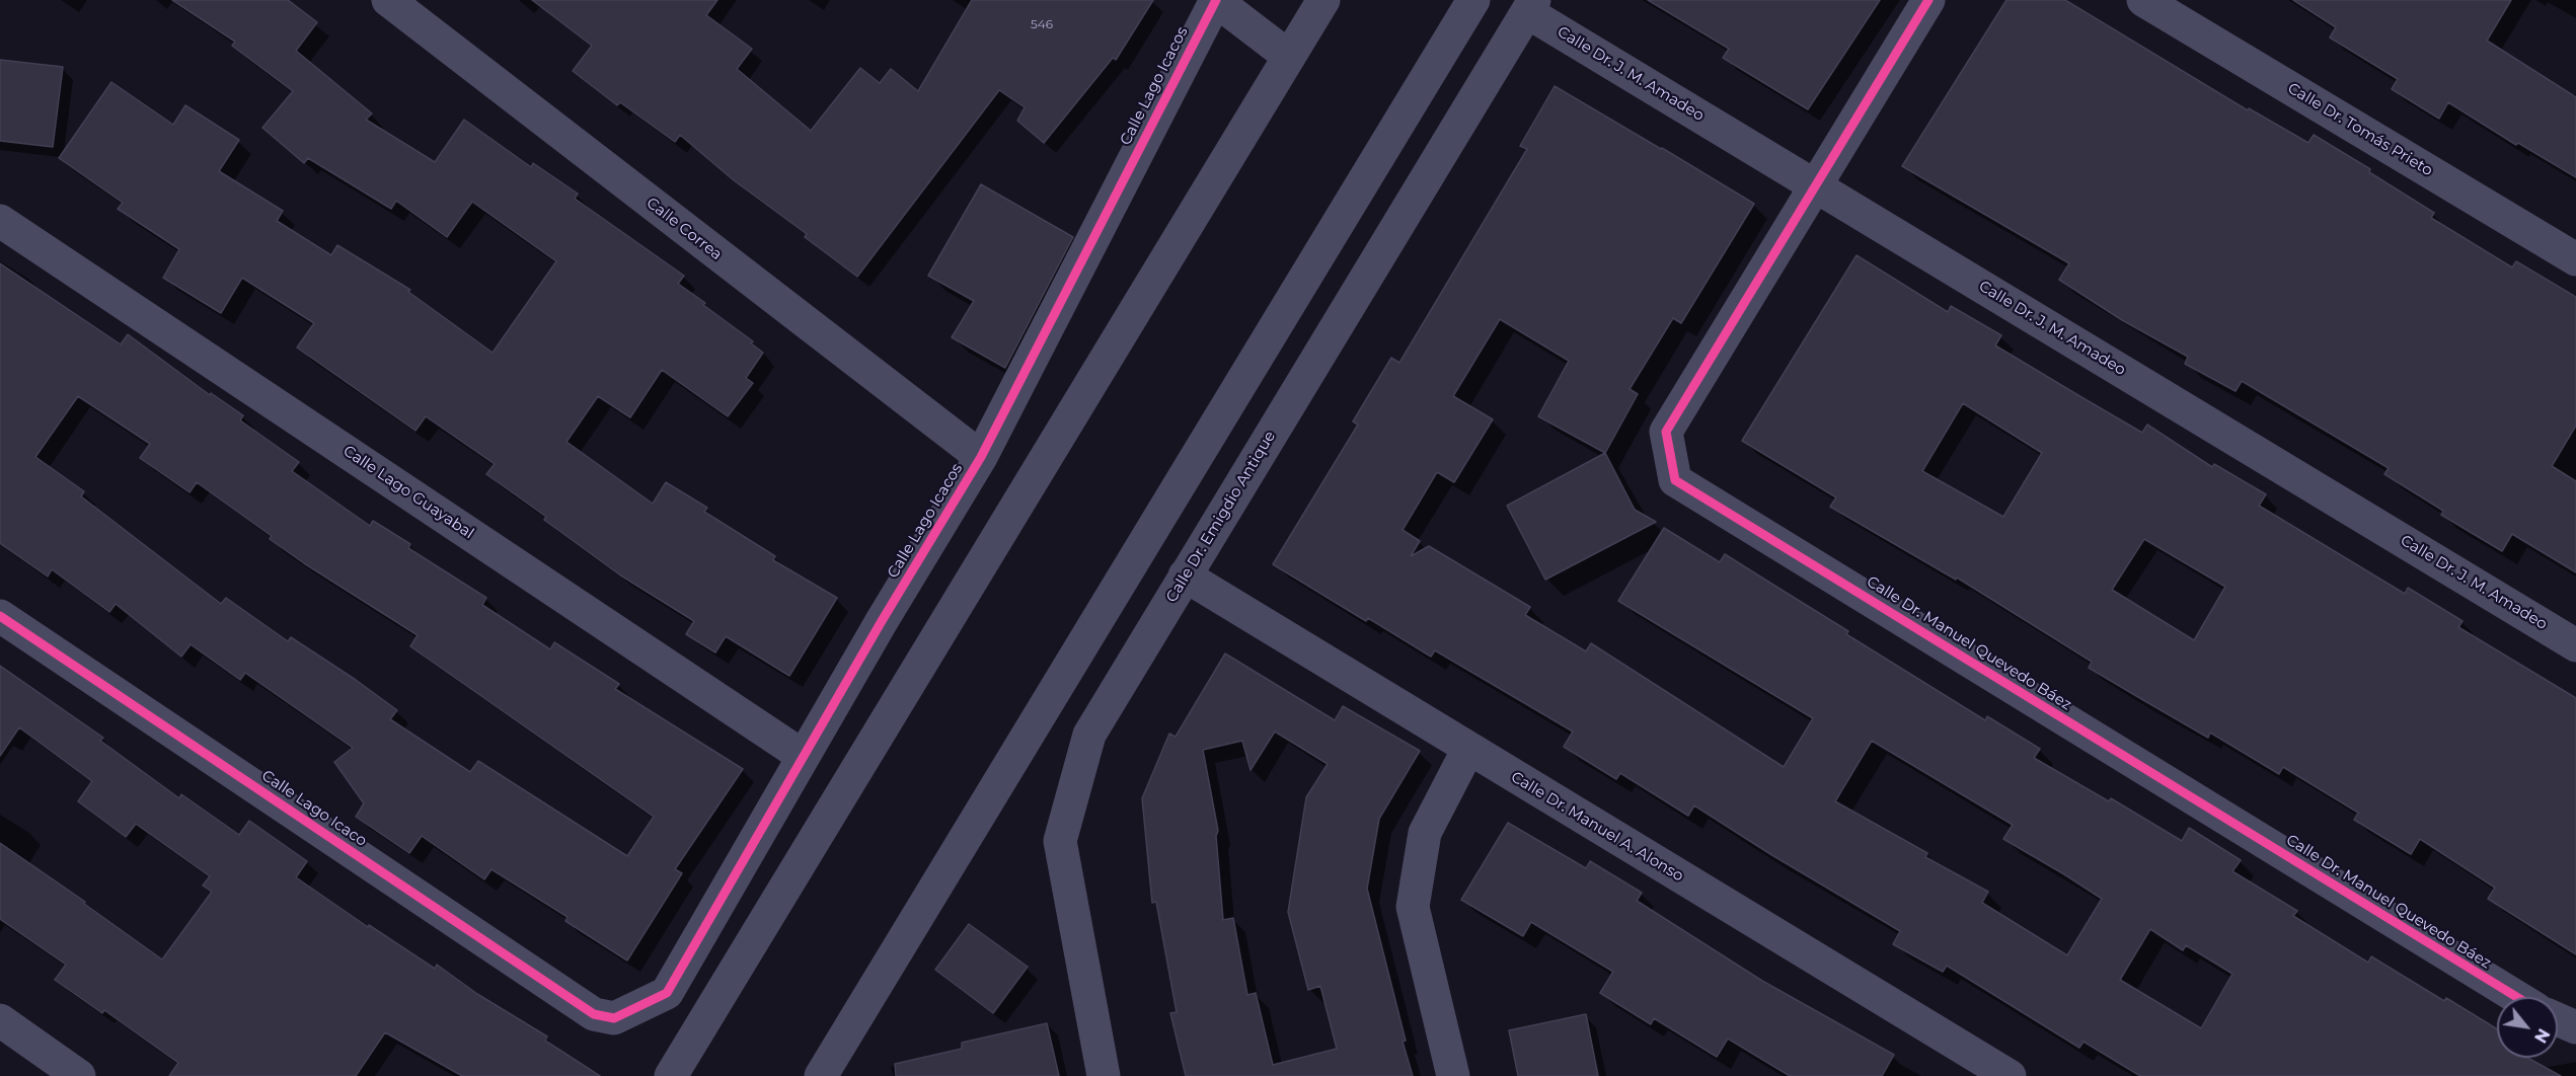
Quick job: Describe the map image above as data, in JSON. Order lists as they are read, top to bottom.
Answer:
{
  "streets": {
    "street": [
      "Calle Dr. J. M. Amadeo",
      "Calle Lago Icacos",
      "Calle Dr. Tomás Prieto",
      "Calle Correa",
      "Calle Lago Guayabal",
      "Calle Dr. Emigdio Antique",
      "Calle Dr. Manuel Quevedo Báez",
      "Calle Lago Icaco",
      "Calle Dr. Manuel A. Alonso"
    ]
  },
  "crossings": [
    ["Calle Dr. J. M. Amadeo", "Calle Dr. Emigdio Antique"],
    ["Calle Dr. J. M. Amadeo", "Calle Dr. Manuel Quevedo Báez"],
    ["Calle Lago Icacos", "Calle Correa"],
    ["Calle Lago Icacos", "Calle Lago Guayabal"],
    ["Calle Lago Icacos", "Calle Lago Icaco"],
    ["Calle Dr. Emigdio Antique", "Calle Dr. Manuel A. Alonso"]
  ],
  "house_numbers": ["546"],
  "north": "bottom right"
}
